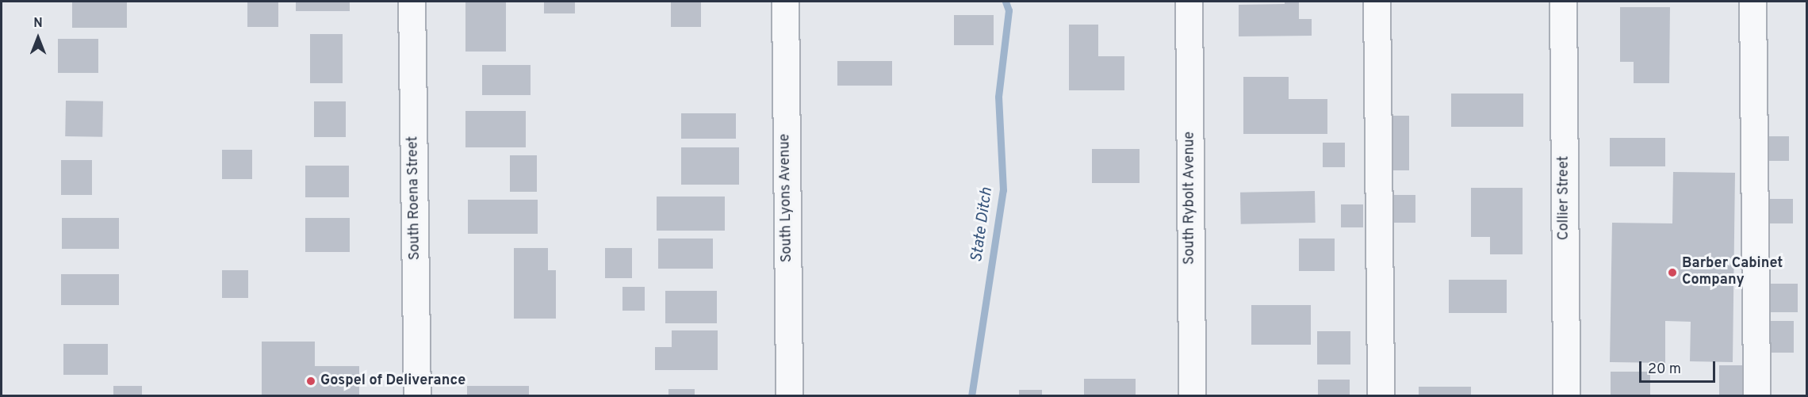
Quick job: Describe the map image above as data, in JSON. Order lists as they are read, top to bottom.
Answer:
{
  "streets": {
    "street": [
      "South Roena Street",
      "South Lyons Avenue",
      "South Rybolt Avenue",
      "Collier Street"
    ]
  },
  "water": ["State Ditch"],
  "places": ["Barber Cabinet Company", "Gospel of Deliverance"],
  "scale_bar": "20 m",
  "north": "top"
}
